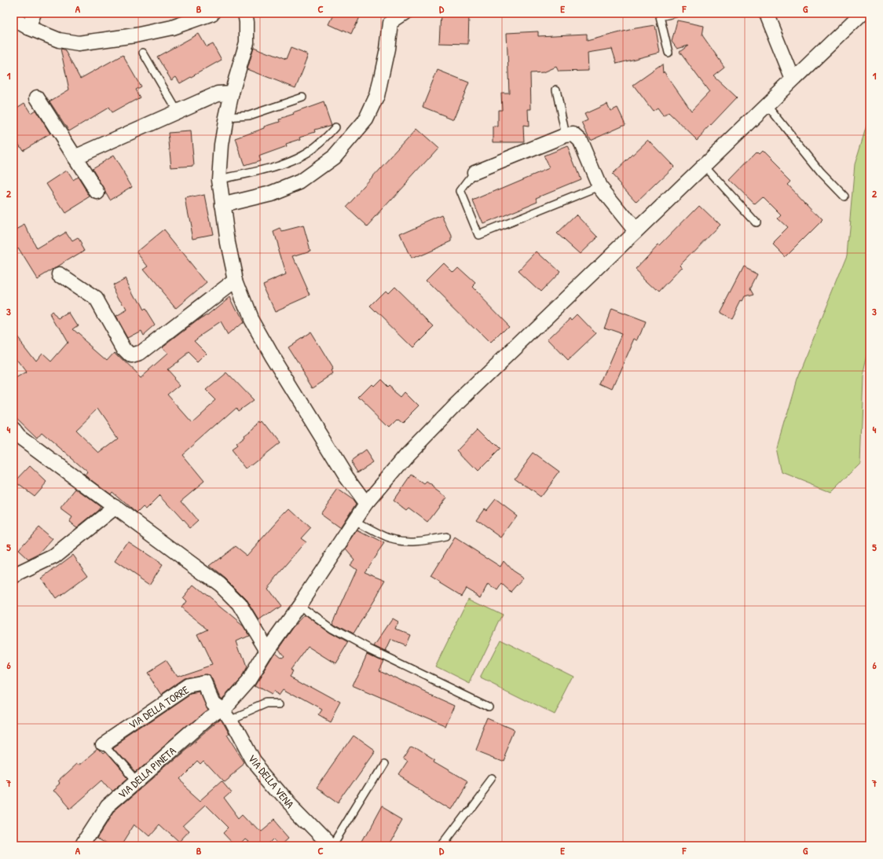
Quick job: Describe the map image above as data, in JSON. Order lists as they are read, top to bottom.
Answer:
{
  "streets": {
    "street": ["VIA DELLA TORRE", "VIA DELLA PINETA", "VIA DELLA VENA"]
  },
  "crossings": [
    ["VIA DELLA TORRE", "VIA DELLA PINETA"],
    ["VIA DELLA TORRE", "VIA DELLA VENA"],
    ["VIA DELLA PINETA", "VIA DELLA VENA"]
  ],
  "grid": {
    "columns": [
      "A",
      "B",
      "C",
      "D",
      "E",
      "F",
      "G"
    ],
    "rows": [
      "1",
      "2",
      "3",
      "4",
      "5",
      "6",
      "7"
    ]
  }
}
